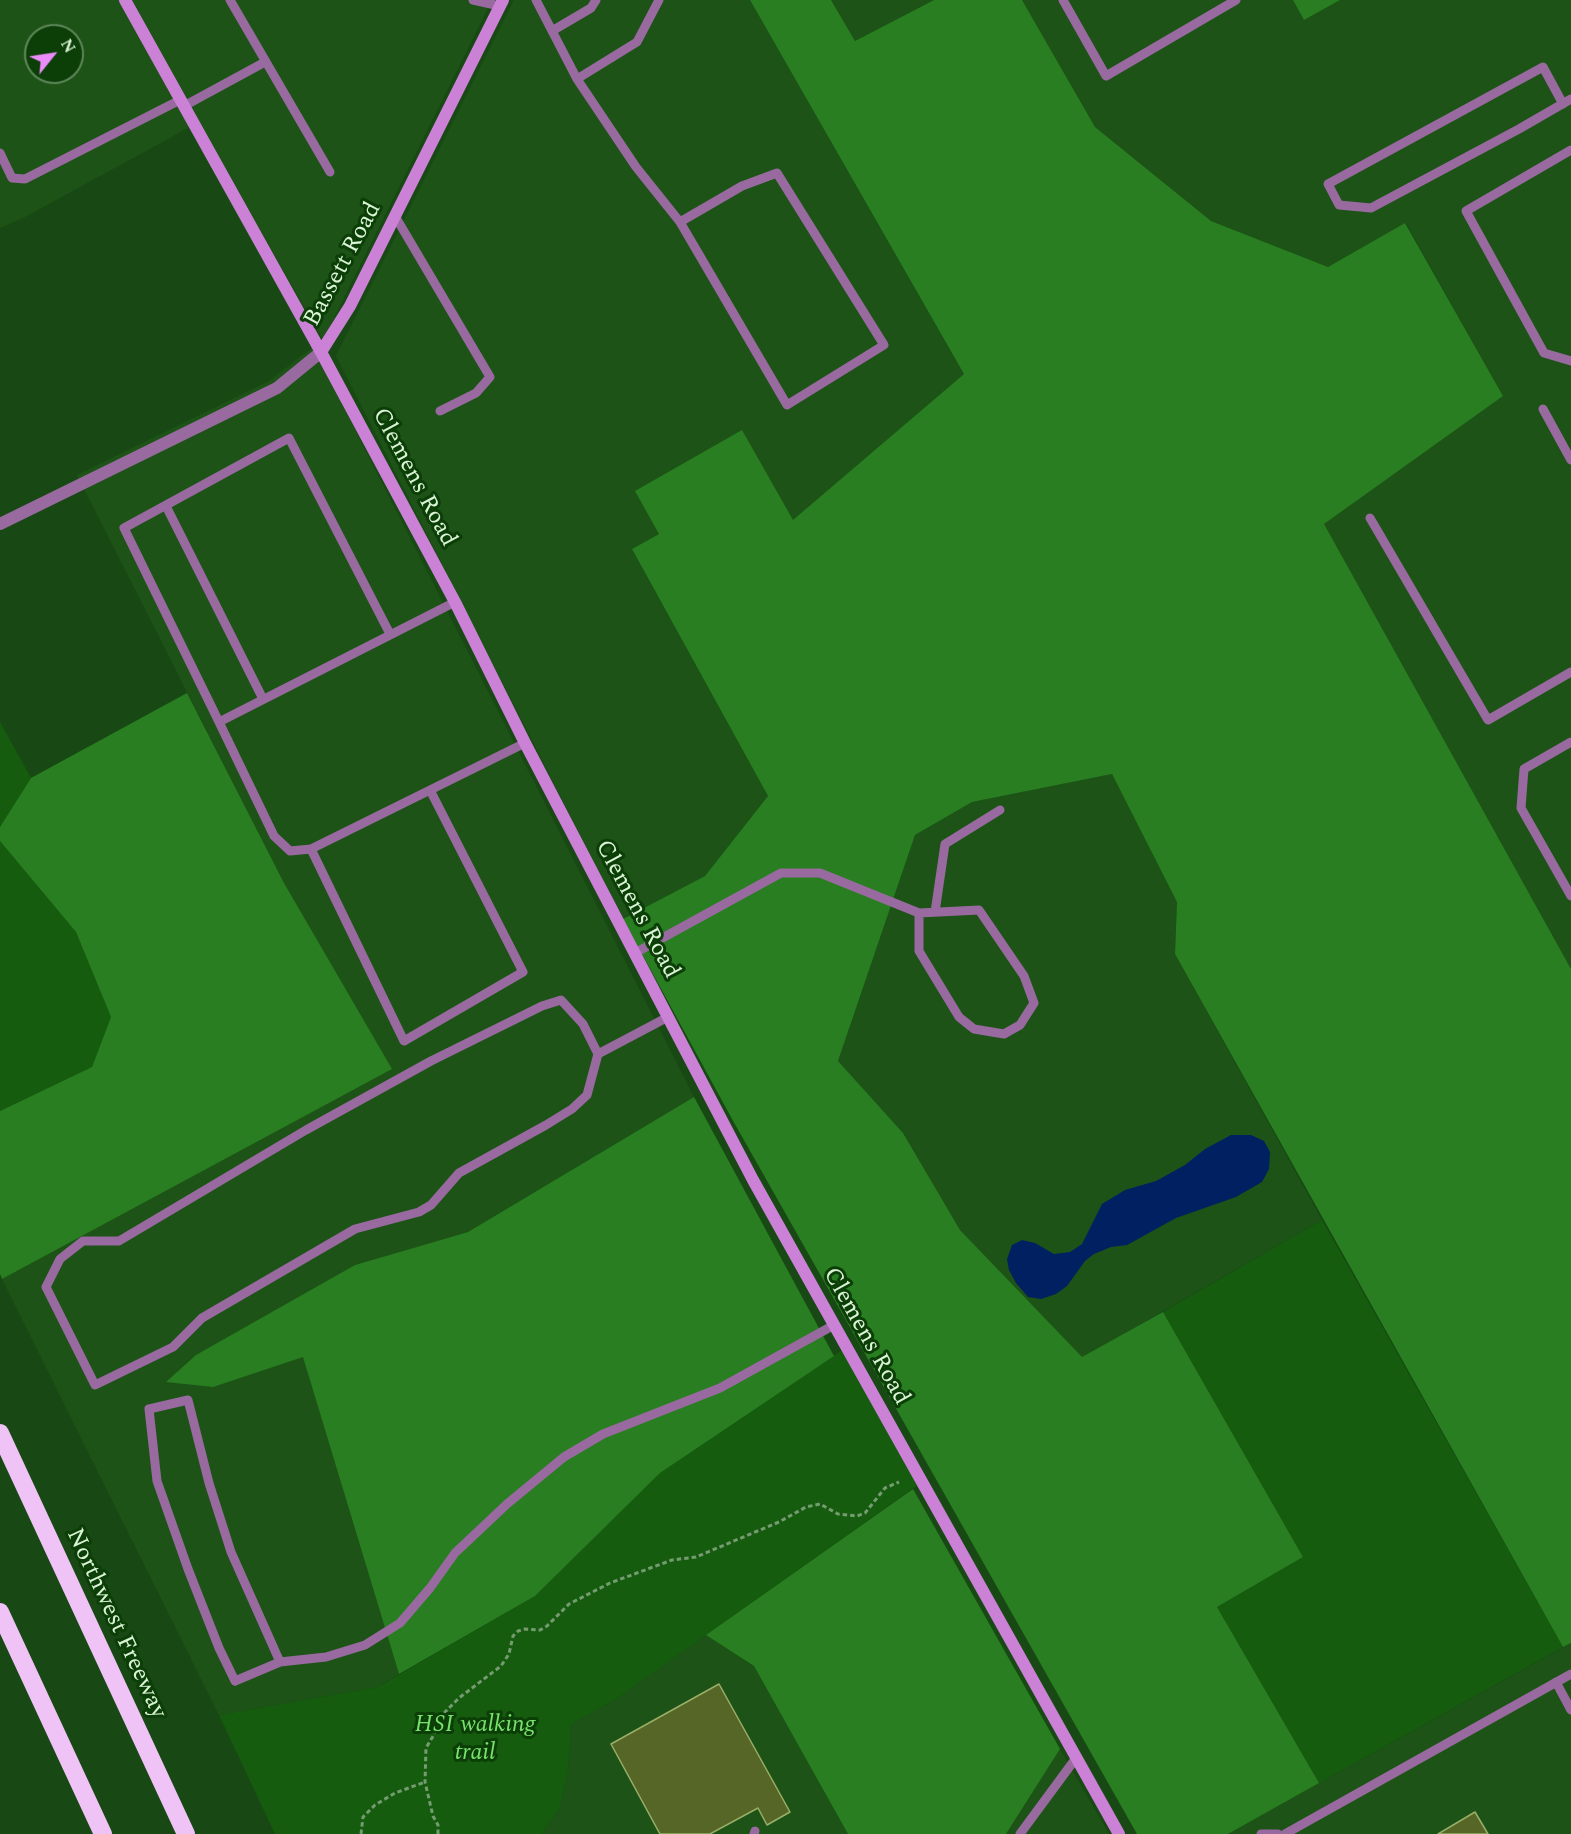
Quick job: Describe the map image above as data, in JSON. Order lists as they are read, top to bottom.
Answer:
{
  "streets": {
    "highway": ["Northwest Freeway"],
    "street": ["Bassett Road", "Clemens Road"]
  },
  "crossings": [
    ["Bassett Road", "Clemens Road"]
  ],
  "parks": ["HSI walking trail"],
  "north": "top right"
}
